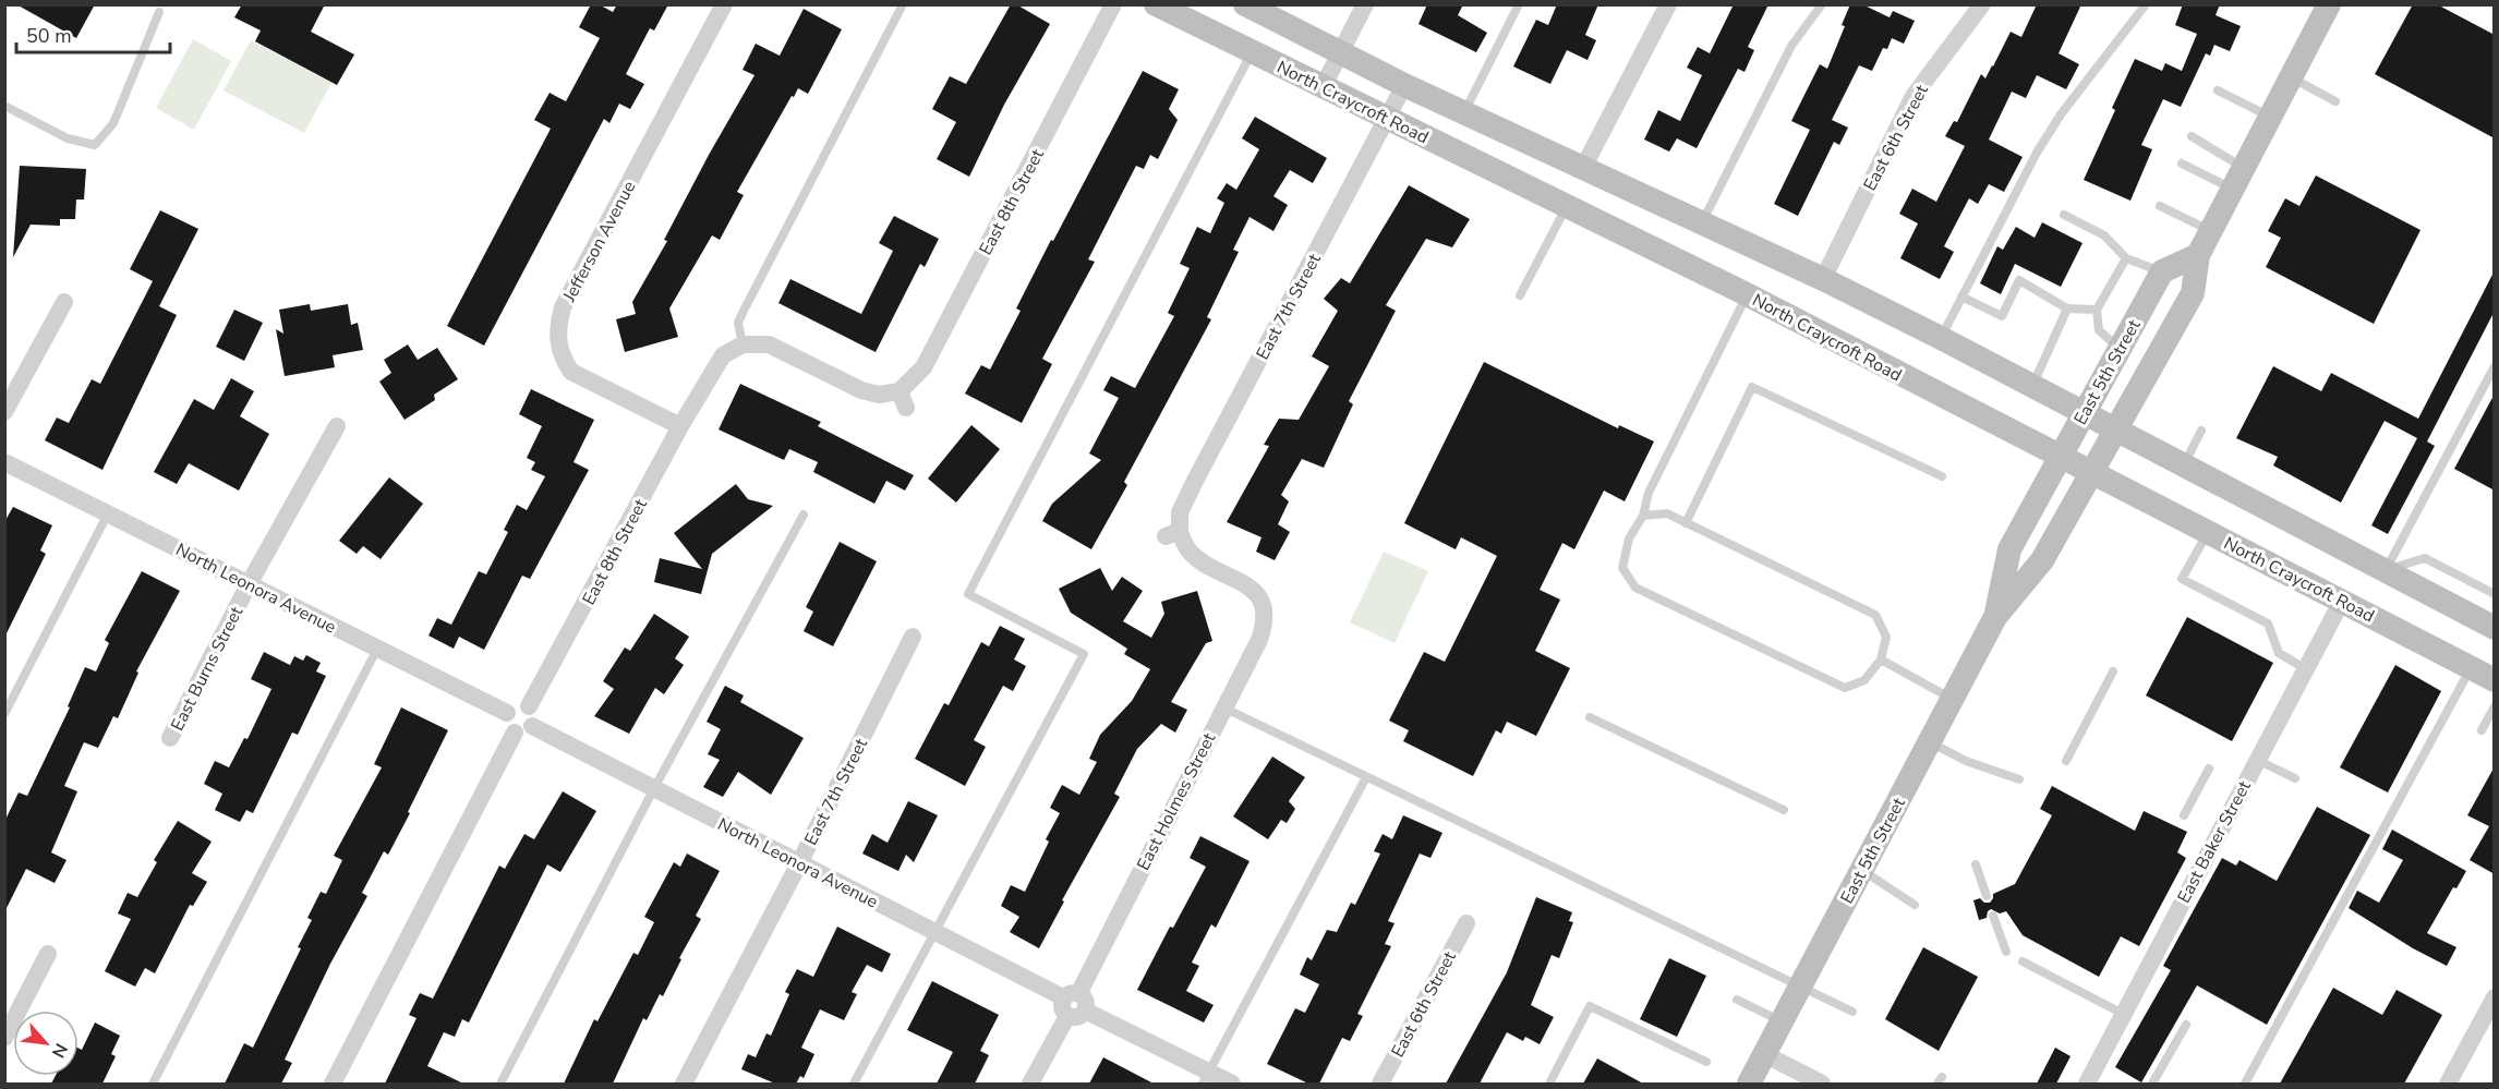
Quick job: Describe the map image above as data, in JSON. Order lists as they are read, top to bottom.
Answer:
{
  "streets": {
    "main road": ["North Craycroft Road", "East 5th Street"],
    "street": [
      "East 6th Street",
      "East 8th Street",
      "Jefferson Avenue",
      "East 7th Street",
      "North Leonora Avenue",
      "East Burns Street",
      "East Holmes Street",
      "East Baker Street"
    ]
  },
  "crossings": [
    ["North Craycroft Road", "East 7th Street"],
    ["North Craycroft Road", "East 5th Street"],
    ["North Craycroft Road", "East Baker Street"],
    ["East 8th Street", "Jefferson Avenue"],
    ["East 8th Street", "North Leonora Avenue"],
    ["East 7th Street", "North Leonora Avenue"],
    ["East 7th Street", "East Holmes Street"],
    ["North Leonora Avenue", "East Burns Street"],
    ["North Leonora Avenue", "East Holmes Street"]
  ],
  "scale_bar": "50 m",
  "north": "bottom right"
}
